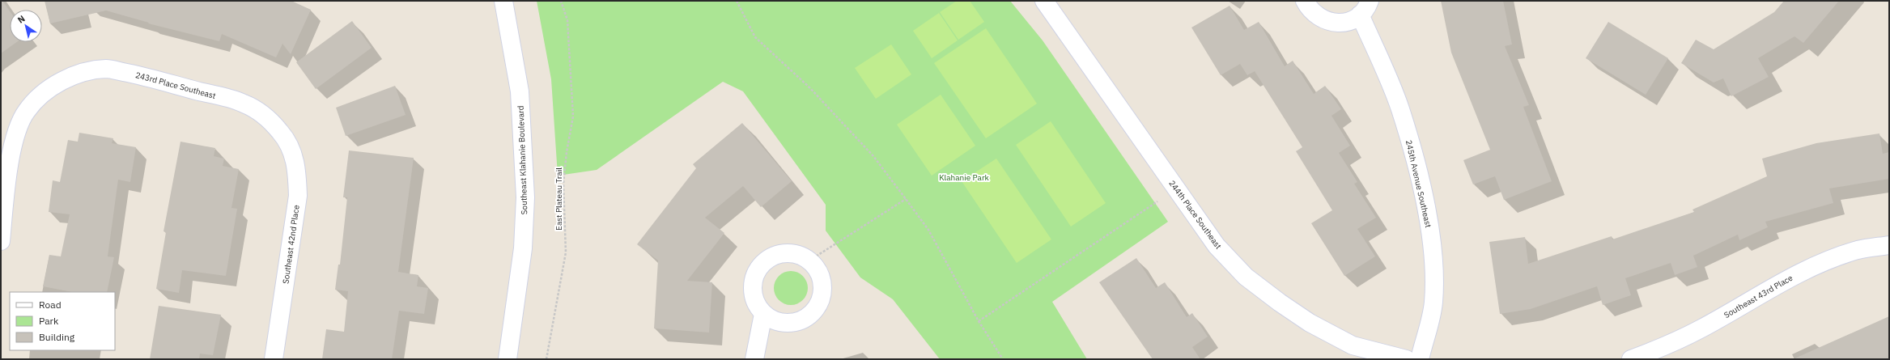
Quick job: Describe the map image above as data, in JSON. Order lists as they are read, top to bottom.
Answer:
{
  "streets": {
    "street": [
      "243rd Place Southeast",
      "Southeast Klahanie Boulevard",
      "245th Avenue Southeast",
      "244th Place Southeast",
      "Southeast 42nd Place",
      "Southeast 43rd Place"
    ],
    "path": ["East Plateau Trail"]
  },
  "crossings": [
    ["243rd Place Southeast", "Southeast 42nd Place"]
  ],
  "parks": ["Klahanie Park"],
  "legend": ["Road", "Park", "Building"],
  "north": "top left"
}
